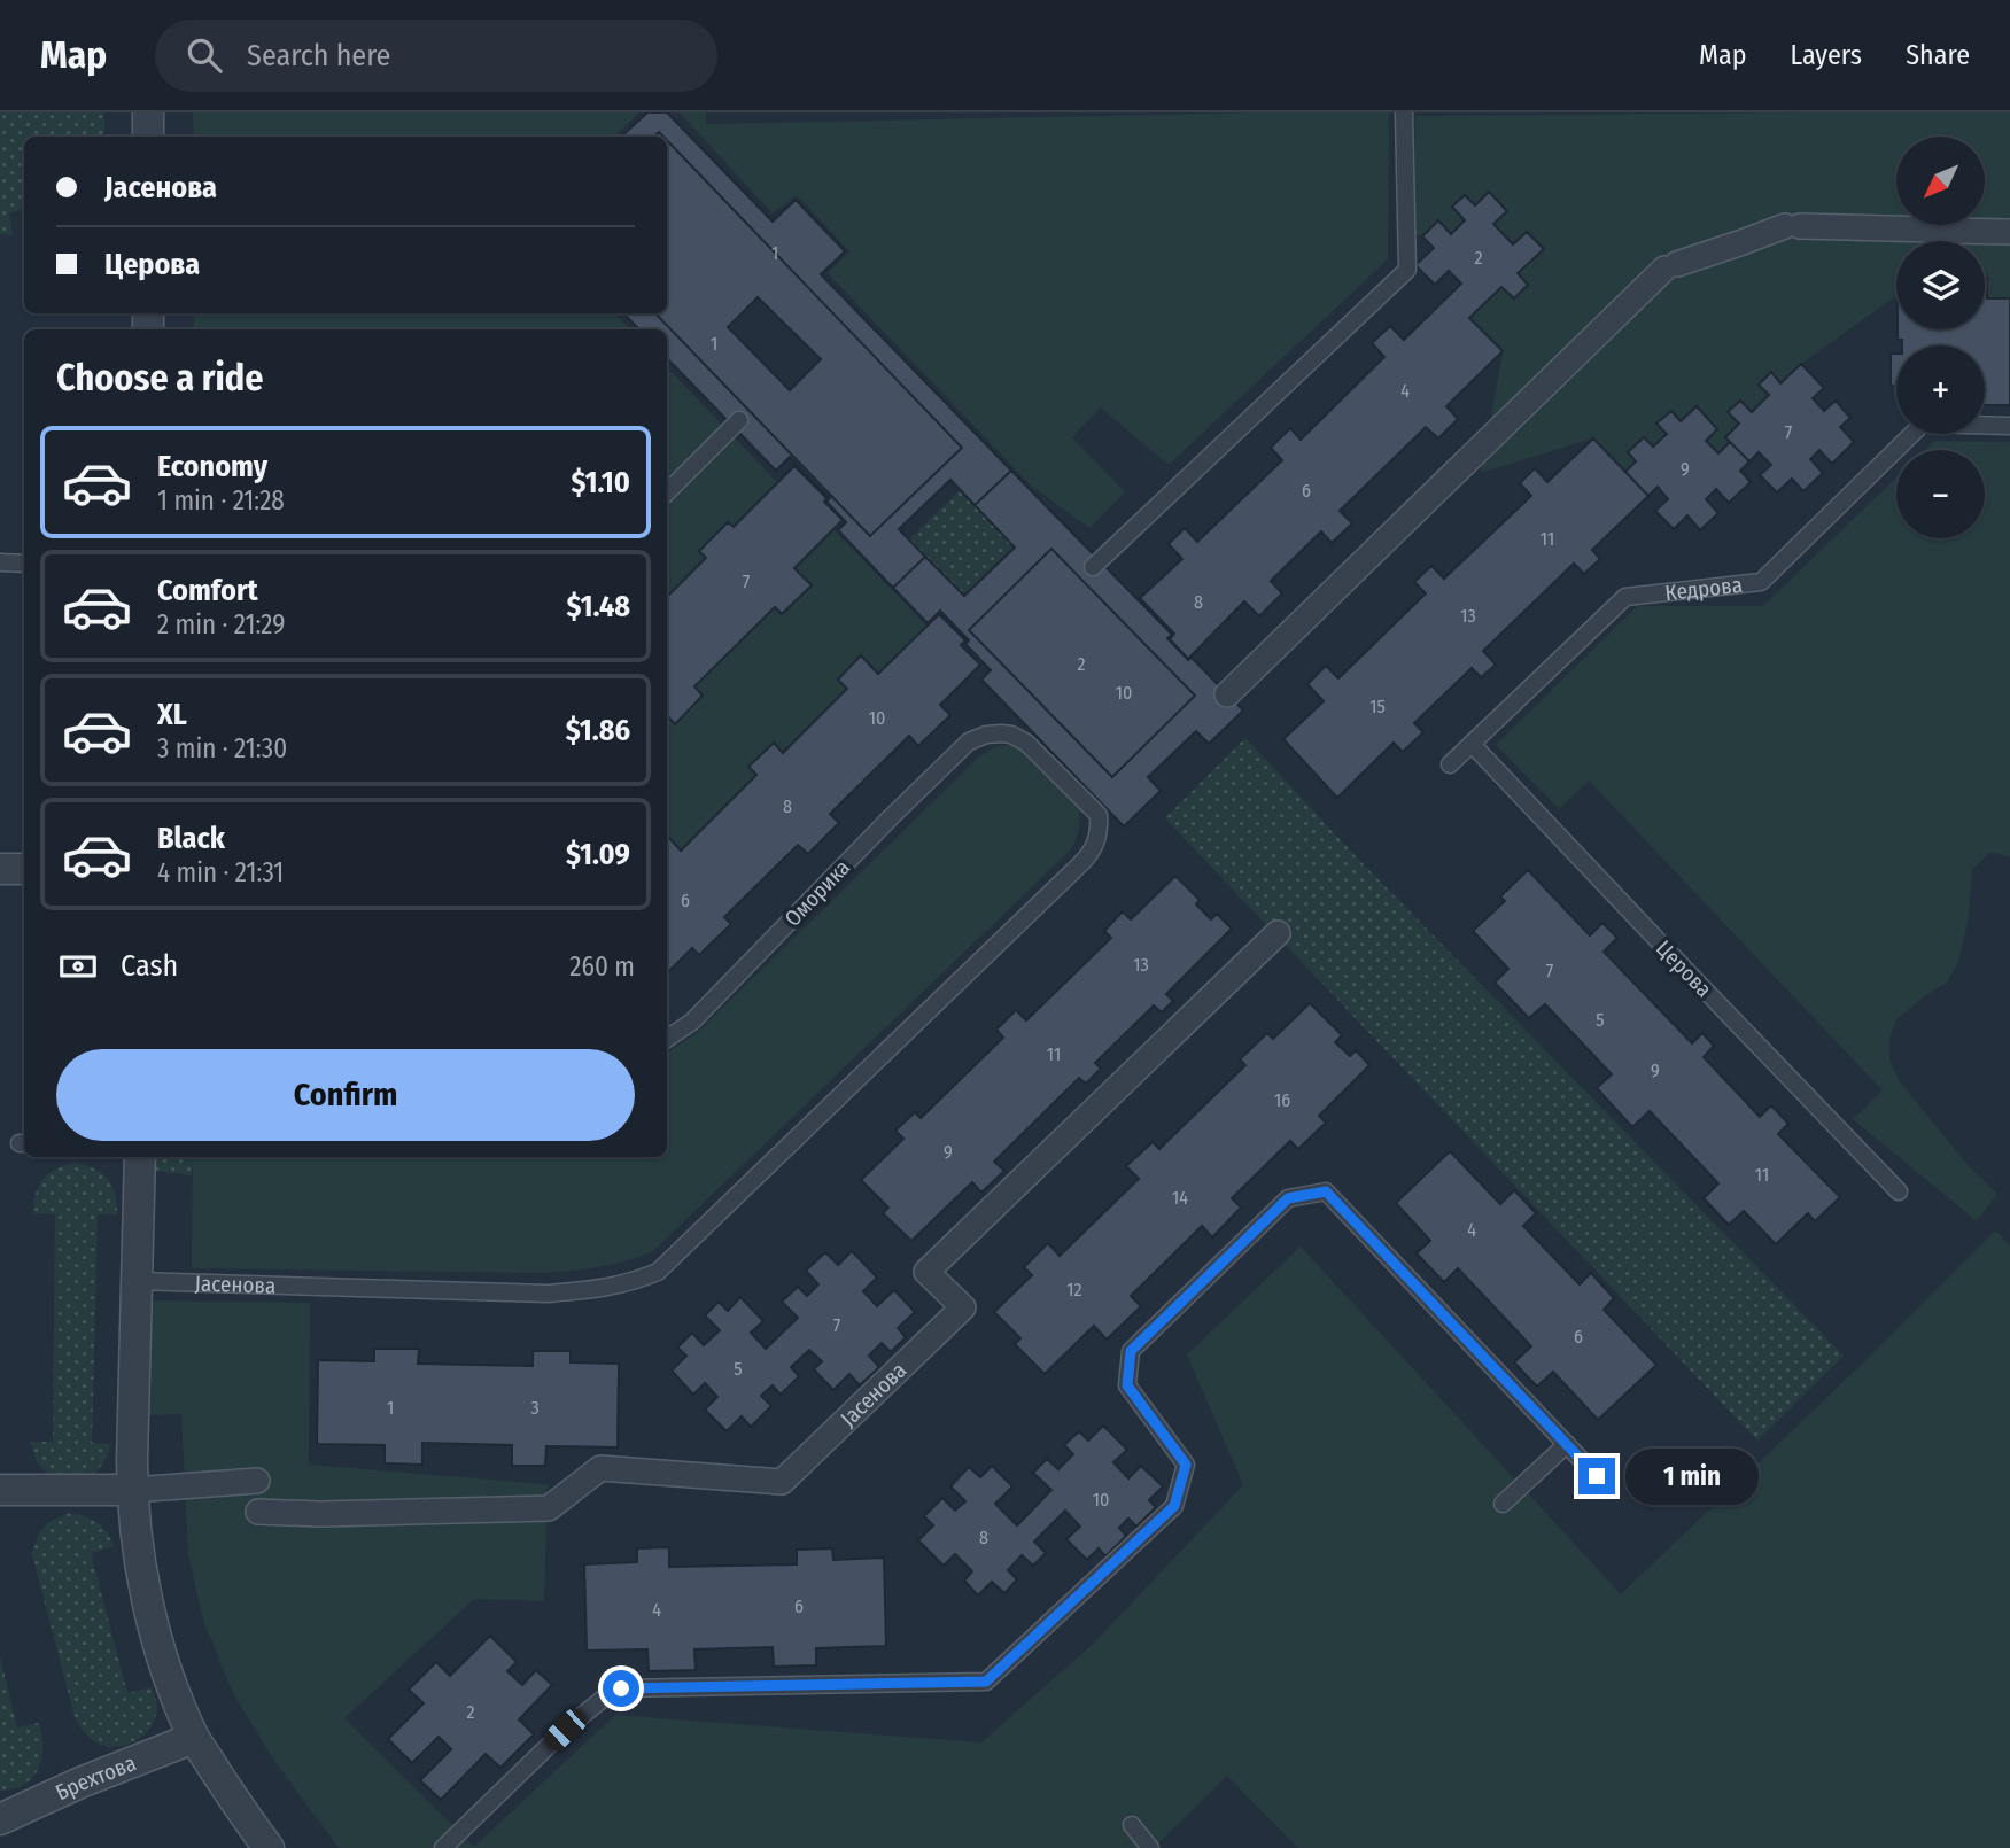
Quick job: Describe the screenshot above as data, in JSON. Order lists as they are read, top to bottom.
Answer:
{
  "streets": {
    "street": ["Јасенова", "Брехтова"],
    "lane": ["Кедрова", "Оморика", "Церова"]
  },
  "crossings": [
    ["Кедрова", "Церова"],
    ["Оморика", "Јасенова"]
  ],
  "house_numbers": [
    "1",
    "2",
    "1",
    "4",
    "7",
    "9",
    "6",
    "11",
    "7",
    "8",
    "13",
    "2",
    "10",
    "15",
    "10",
    "8",
    "6",
    "13",
    "7",
    "5",
    "11",
    "9",
    "16",
    "9",
    "11",
    "14",
    "4",
    "12",
    "7",
    "6",
    "5",
    "1",
    "3",
    "10",
    "8",
    "6",
    "4",
    "2"
  ],
  "north": "bottom left",
  "page": {
    "header": "Map",
    "search": "Search here",
    "nav": ["Map", "Layers", "Share"],
    "map_buttons": ["+", "−"],
    "banner": ["Јасенова", "Церова"],
    "heading": "Choose a ride",
    "list": [
      {
        "name": "Economy",
        "note": "1 min · 21:28",
        "value": "$1.10"
      },
      {
        "name": "Comfort",
        "note": "2 min · 21:29",
        "value": "$1.48"
      },
      {
        "name": "XL",
        "note": "3 min · 21:30",
        "value": "$1.86"
      },
      {
        "name": "Black",
        "note": "4 min · 21:31",
        "value": "$1.09"
      }
    ],
    "pay": ["Cash", "260 m"],
    "buttons": "Confirm",
    "bubble": "1 min"
  }
}
